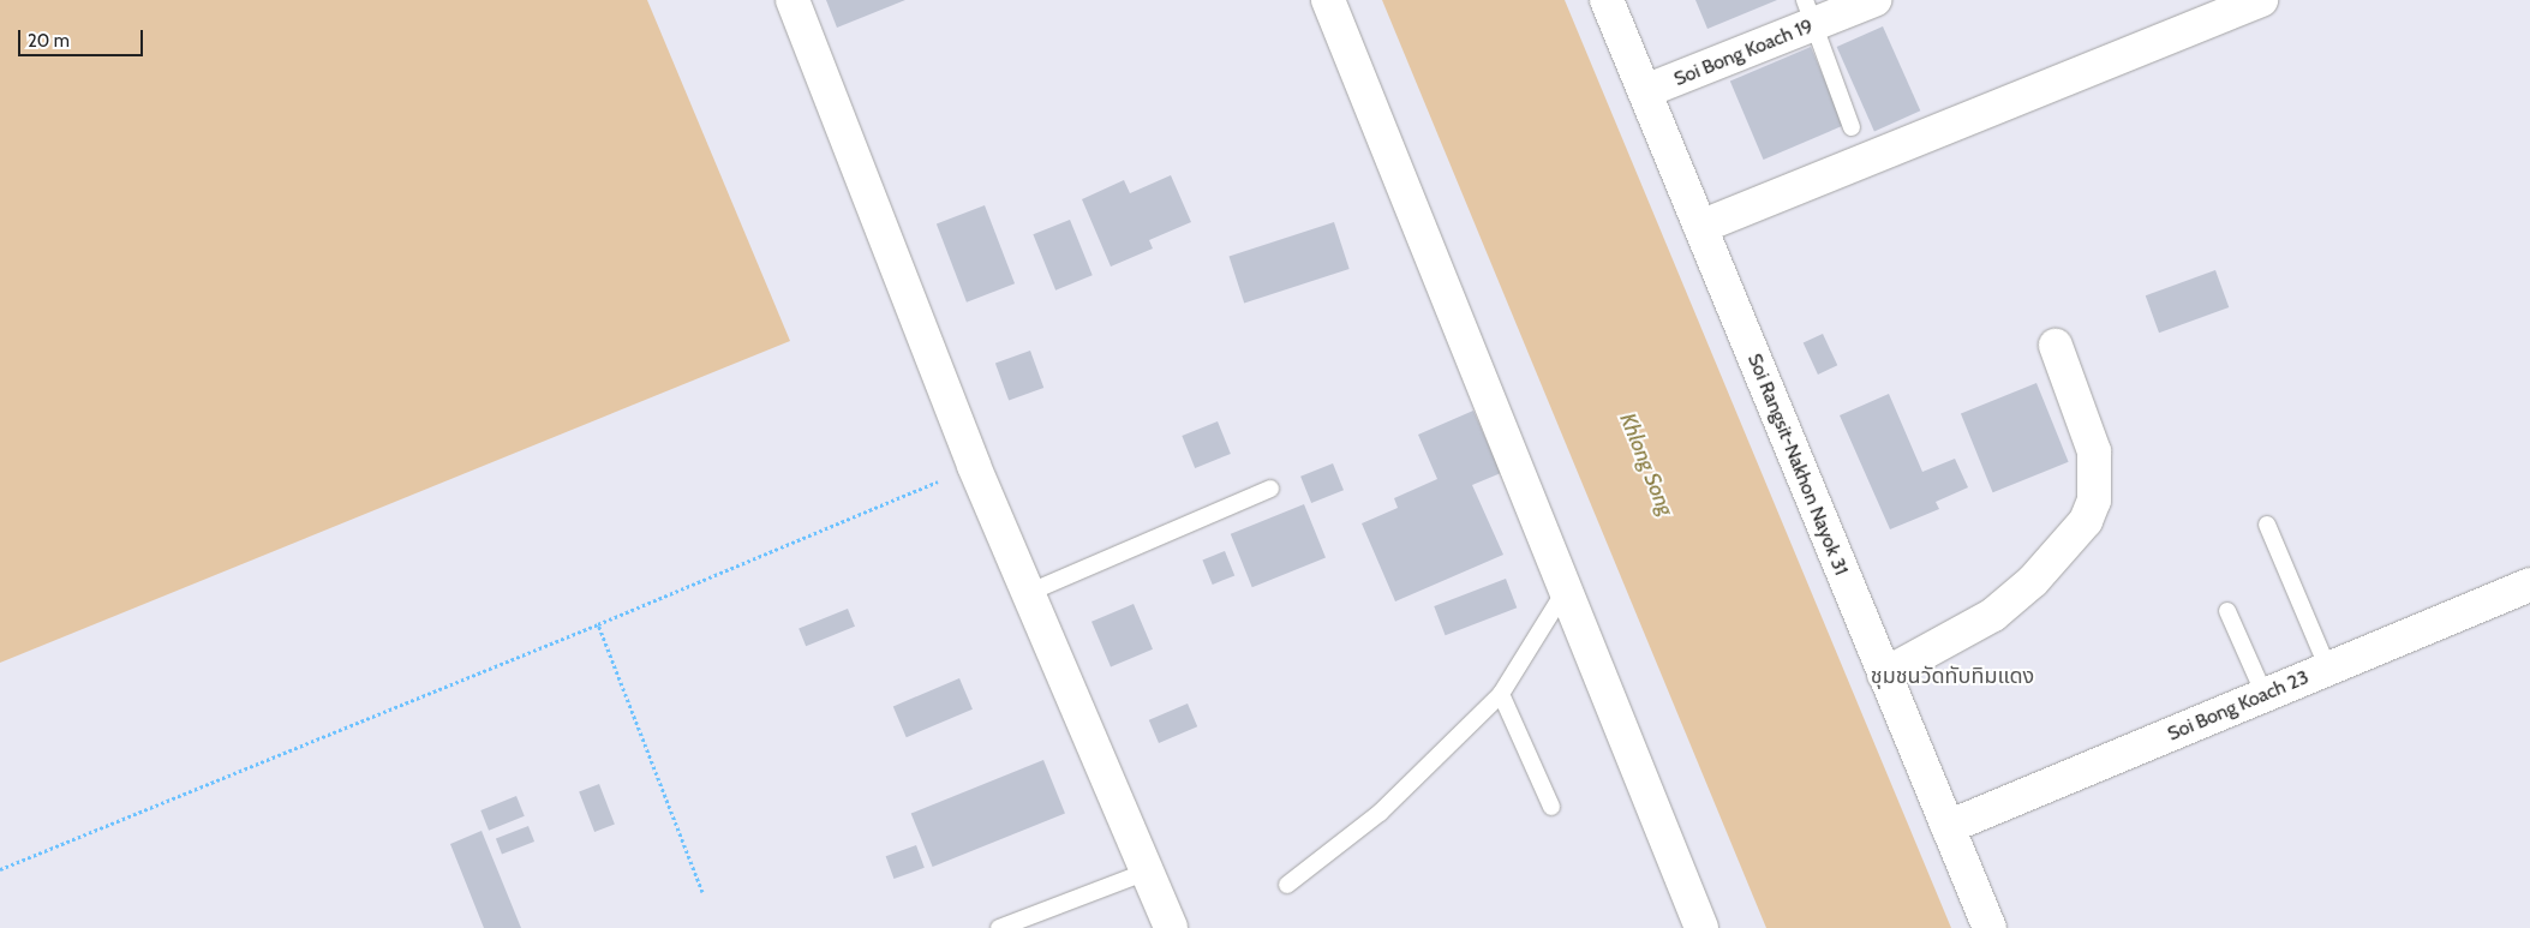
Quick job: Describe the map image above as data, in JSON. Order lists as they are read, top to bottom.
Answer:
{
  "streets": {
    "street": ["Soi Bong Koach 19", "Soi Rangsit-Nakhon Nayok 31", "Soi Bong Koach 23"]
  },
  "crossings": [
    ["Soi Bong Koach 19", "Soi Rangsit-Nakhon Nayok 31"],
    ["Soi Rangsit-Nakhon Nayok 31", "Soi Bong Koach 23"]
  ],
  "districts": ["ชุมชนวัดทับทิมแดง"],
  "water": ["Khlong Song"],
  "scale_bar": "20 m"
}
